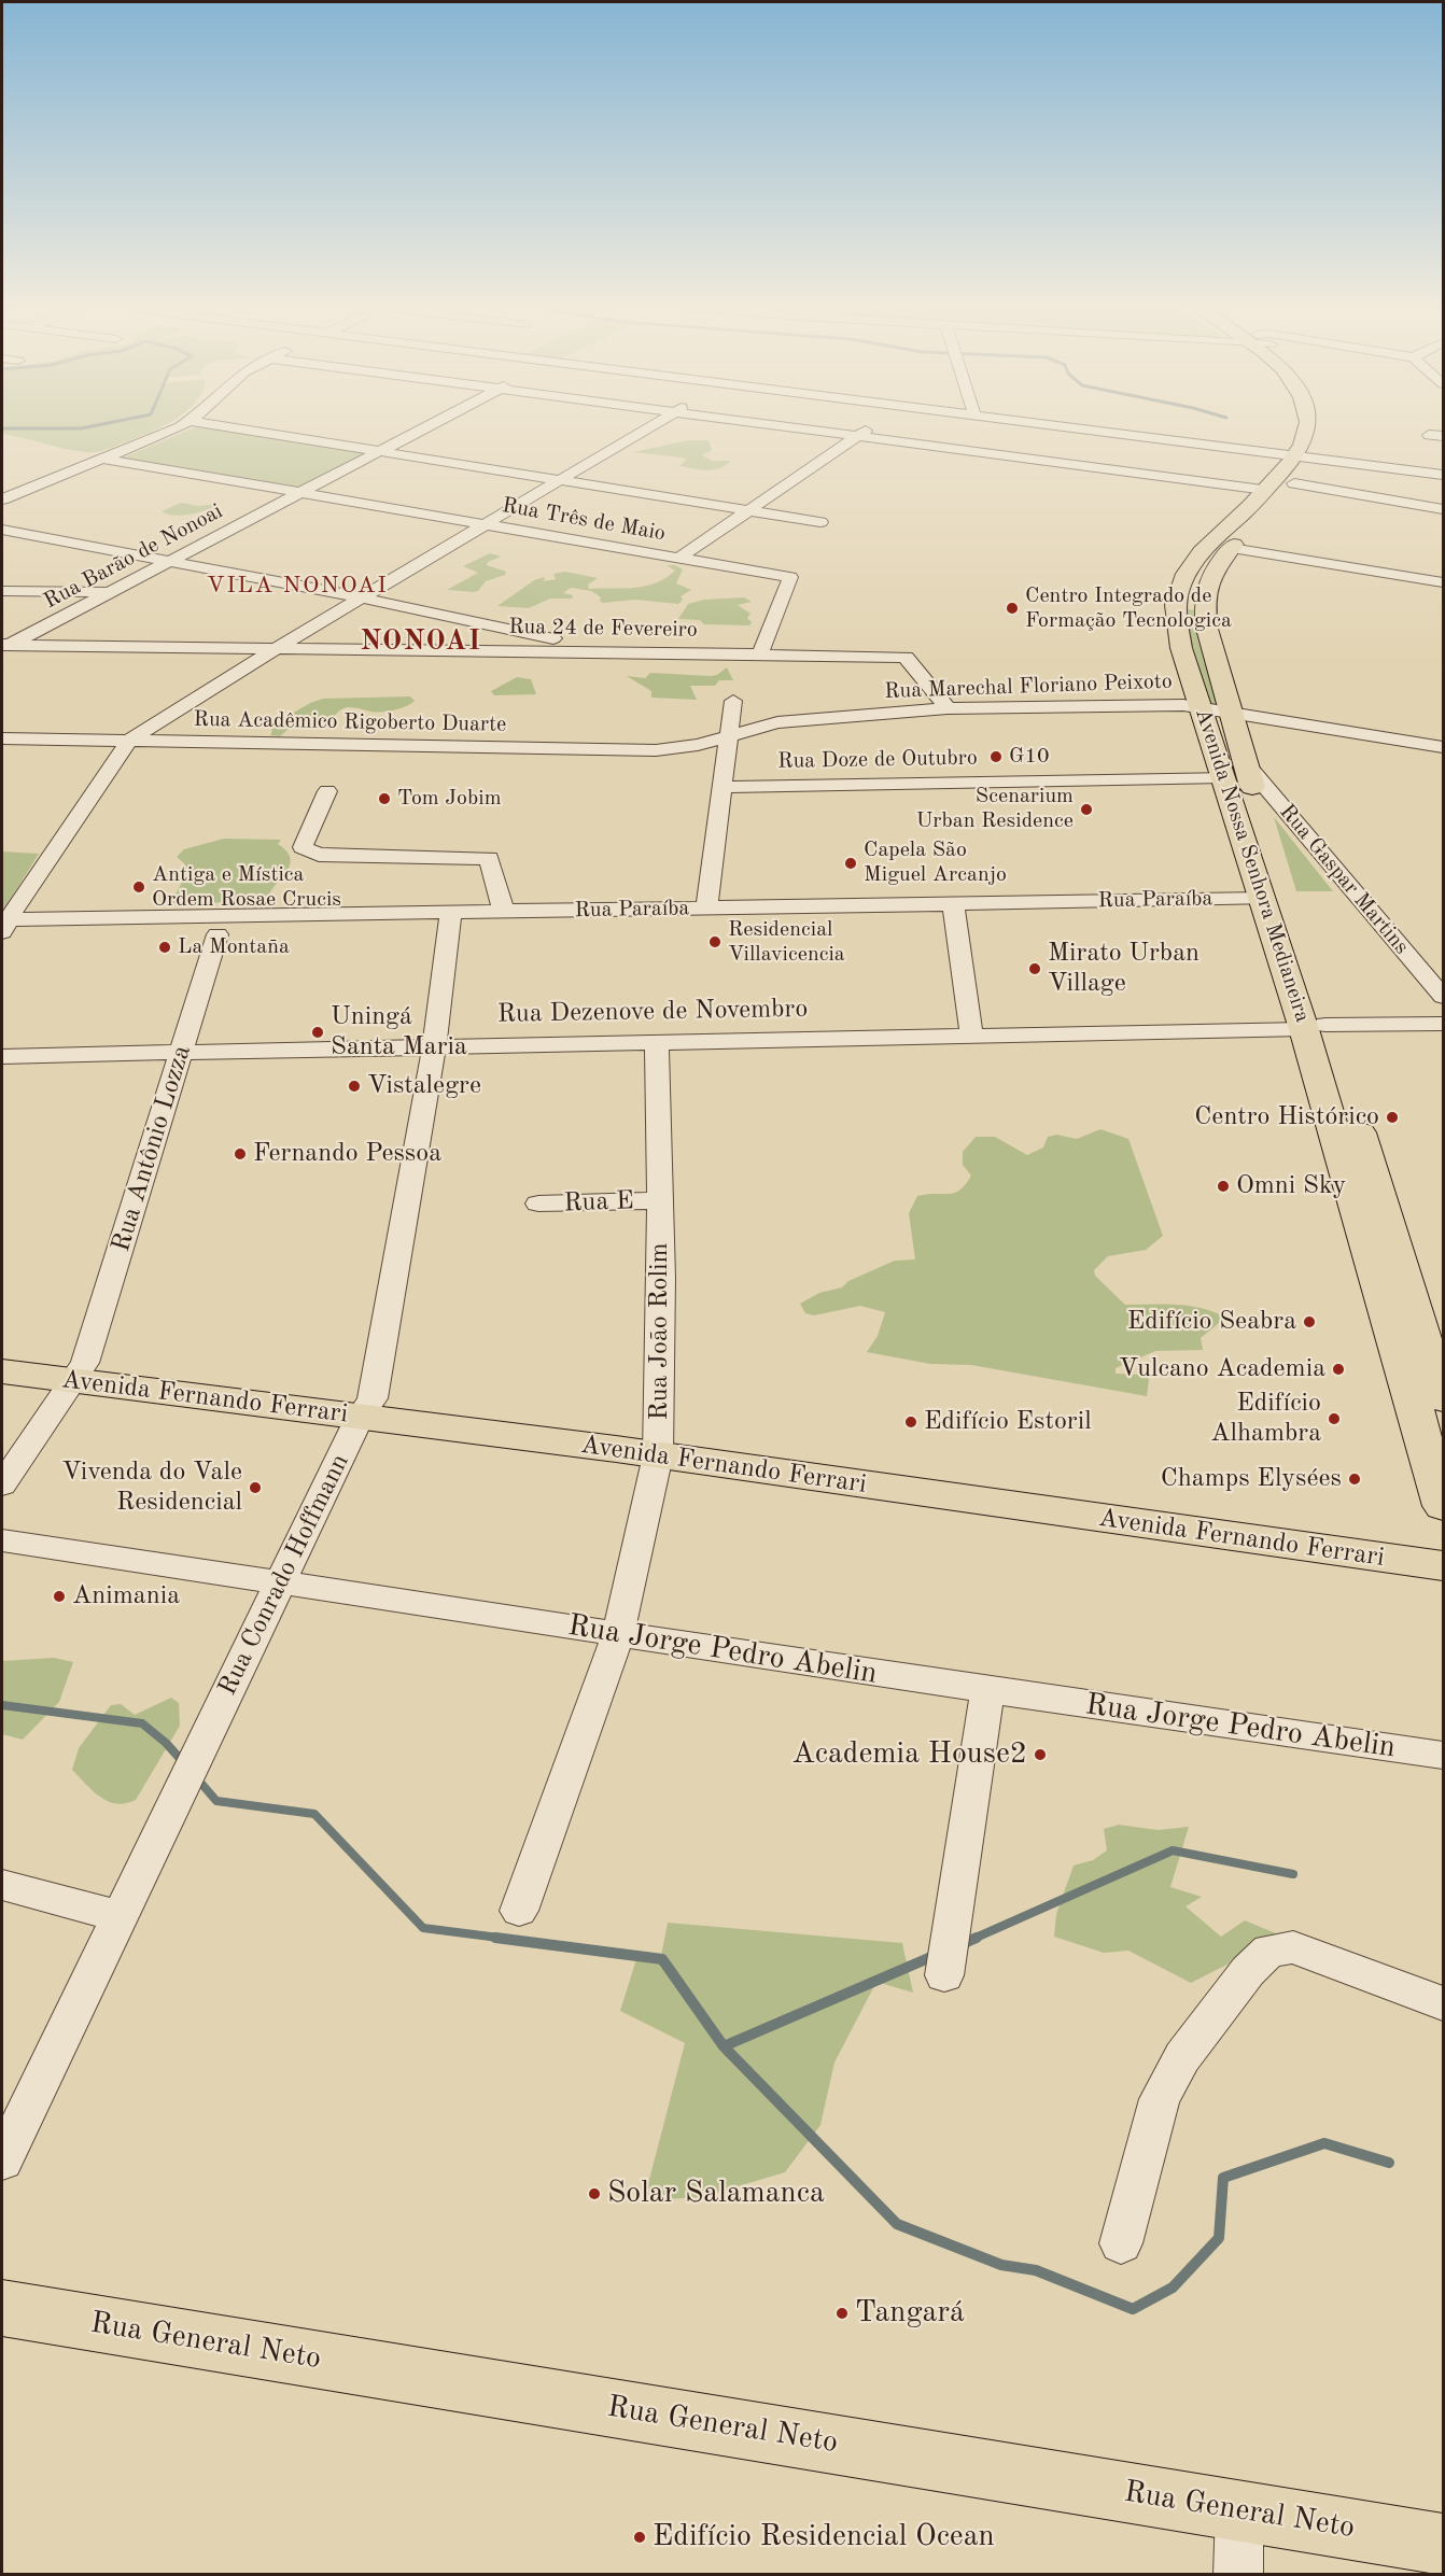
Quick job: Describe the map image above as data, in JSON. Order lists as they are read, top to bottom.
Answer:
{
  "streets": {
    "main road": ["Avenida Nossa Senhora Medianeira", "Avenida Fernando Ferrari", "Rua General Neto"],
    "street": [
      "Rua Três de Maio",
      "Rua Barão de Nonoai",
      "Rua 24 de Fevereiro",
      "Rua Marechal Floriano Peixoto",
      "Rua Acadêmico Rigoberto Duarte",
      "Rua Doze de Outubro",
      "Rua Gaspar Martins",
      "Rua Paraíba",
      "Rua Dezenove de Novembro",
      "Rua Antônio Lozza",
      "Rua E",
      "Rua João Rolim",
      "Rua Conrado Hoffmann",
      "Rua Jorge Pedro Abelin"
    ]
  },
  "crossings": [
    ["Rua Três de Maio", "Rua Barão de Nonoai"],
    ["Rua Três de Maio", "Rua 24 de Fevereiro"],
    ["Rua Barão de Nonoai", "Rua 24 de Fevereiro"],
    ["Rua 24 de Fevereiro", "Rua Marechal Floriano Peixoto"],
    ["Rua Marechal Floriano Peixoto", "Rua Acadêmico Rigoberto Duarte"],
    ["Rua Marechal Floriano Peixoto", "Avenida Nossa Senhora Medianeira"],
    ["Rua Doze de Outubro", "Avenida Nossa Senhora Medianeira"],
    ["Rua Doze de Outubro", "Rua Gaspar Martins"],
    ["Avenida Nossa Senhora Medianeira", "Rua Gaspar Martins"],
    ["Avenida Nossa Senhora Medianeira", "Rua Paraíba"],
    ["Avenida Nossa Senhora Medianeira", "Rua Dezenove de Novembro"],
    ["Rua Paraíba", "Rua Conrado Hoffmann"],
    ["Rua Dezenove de Novembro", "Rua Antônio Lozza"],
    ["Rua Dezenove de Novembro", "Rua João Rolim"],
    ["Rua Dezenove de Novembro", "Rua Conrado Hoffmann"],
    ["Rua Antônio Lozza", "Avenida Fernando Ferrari"],
    ["Rua E", "Rua João Rolim"],
    ["Rua João Rolim", "Avenida Fernando Ferrari"],
    ["Rua João Rolim", "Rua Jorge Pedro Abelin"],
    ["Avenida Fernando Ferrari", "Rua Conrado Hoffmann"],
    ["Rua Conrado Hoffmann", "Rua Jorge Pedro Abelin"]
  ],
  "districts": ["VILA NONOAI", "NONOAI"],
  "places": [
    "Centro Integrado de Formação Tecnologica",
    "G10",
    "Tom Jobim",
    "Scenarium Urban Residence",
    "Capela São Miguel Arcanjo",
    "Antiga e Mística Ordem Rosae Crucis",
    "Residencial Villavicencia",
    "La Montaña",
    "Mirato Urban Village",
    "Uningá Santa Maria",
    "Vistalegre",
    "Centro Histórico",
    "Fernando Pessoa",
    "Omni Sky",
    "Edifício Seabra",
    "Vulcano Academia",
    "Edifício Alhambra",
    "Edifício Estoril",
    "Champs Elysées",
    "Vivenda do Vale Residencial",
    "Animania",
    "Academia House2",
    "Solar Salamanca",
    "Tangará",
    "Edifício Residencial Ocean"
  ]
}
